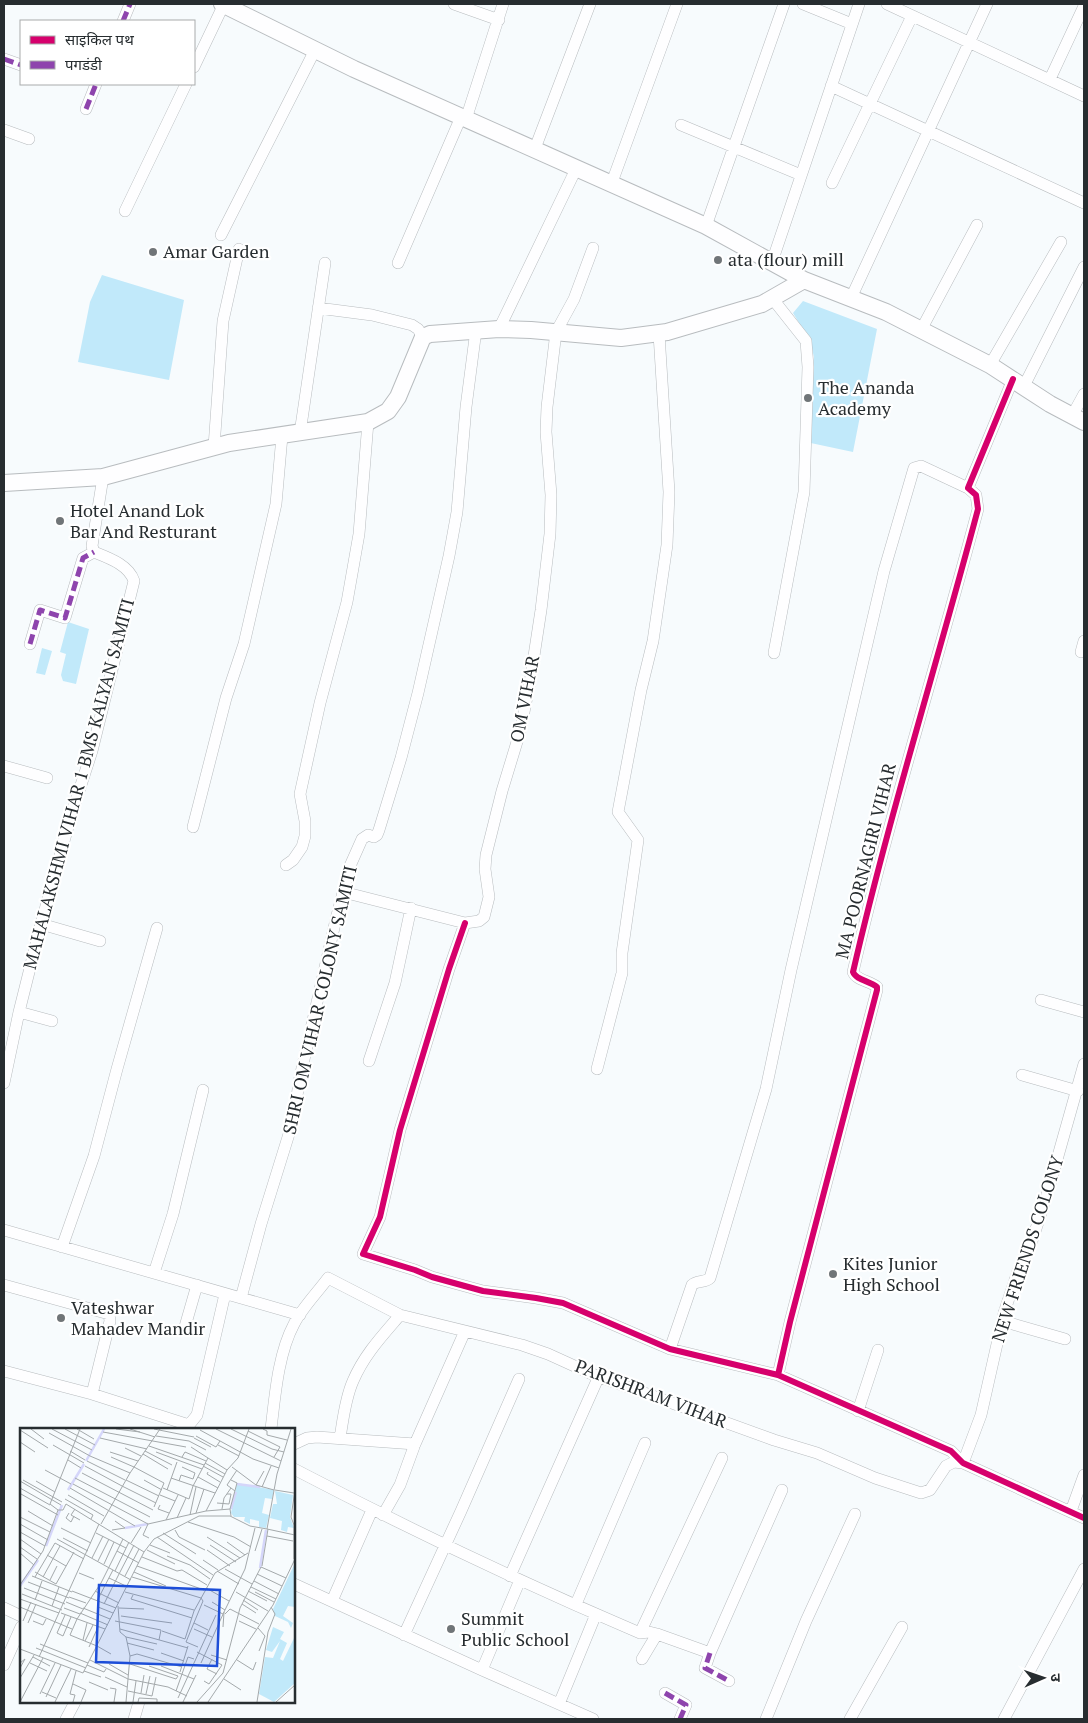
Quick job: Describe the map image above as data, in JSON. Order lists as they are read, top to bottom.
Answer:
{
  "streets": {
    "street": [
      "OM VIHAR",
      "MAHALAKSHMI VIHAR 1 BMS KALYAN SAMITI",
      "MA POORNAGIRI VIHAR",
      "SHRI OM VIHAR COLONY SAMITI",
      "NEW FRIENDS COLONY",
      "PARISHRAM VIHAR"
    ]
  },
  "crossings": [
    ["NEW FRIENDS COLONY", "PARISHRAM VIHAR"]
  ],
  "places": [
    "Amar Garden",
    "ata (flour) mill",
    "The Ananda Academy",
    "Hotel Anand Lok Bar And Resturant",
    "Kites Junior High School",
    "Vateshwar Mahadev Mandir",
    "Summit Public School"
  ],
  "legend": ["साइकिल पथ", "पगडंडी"],
  "north": "right"
}
